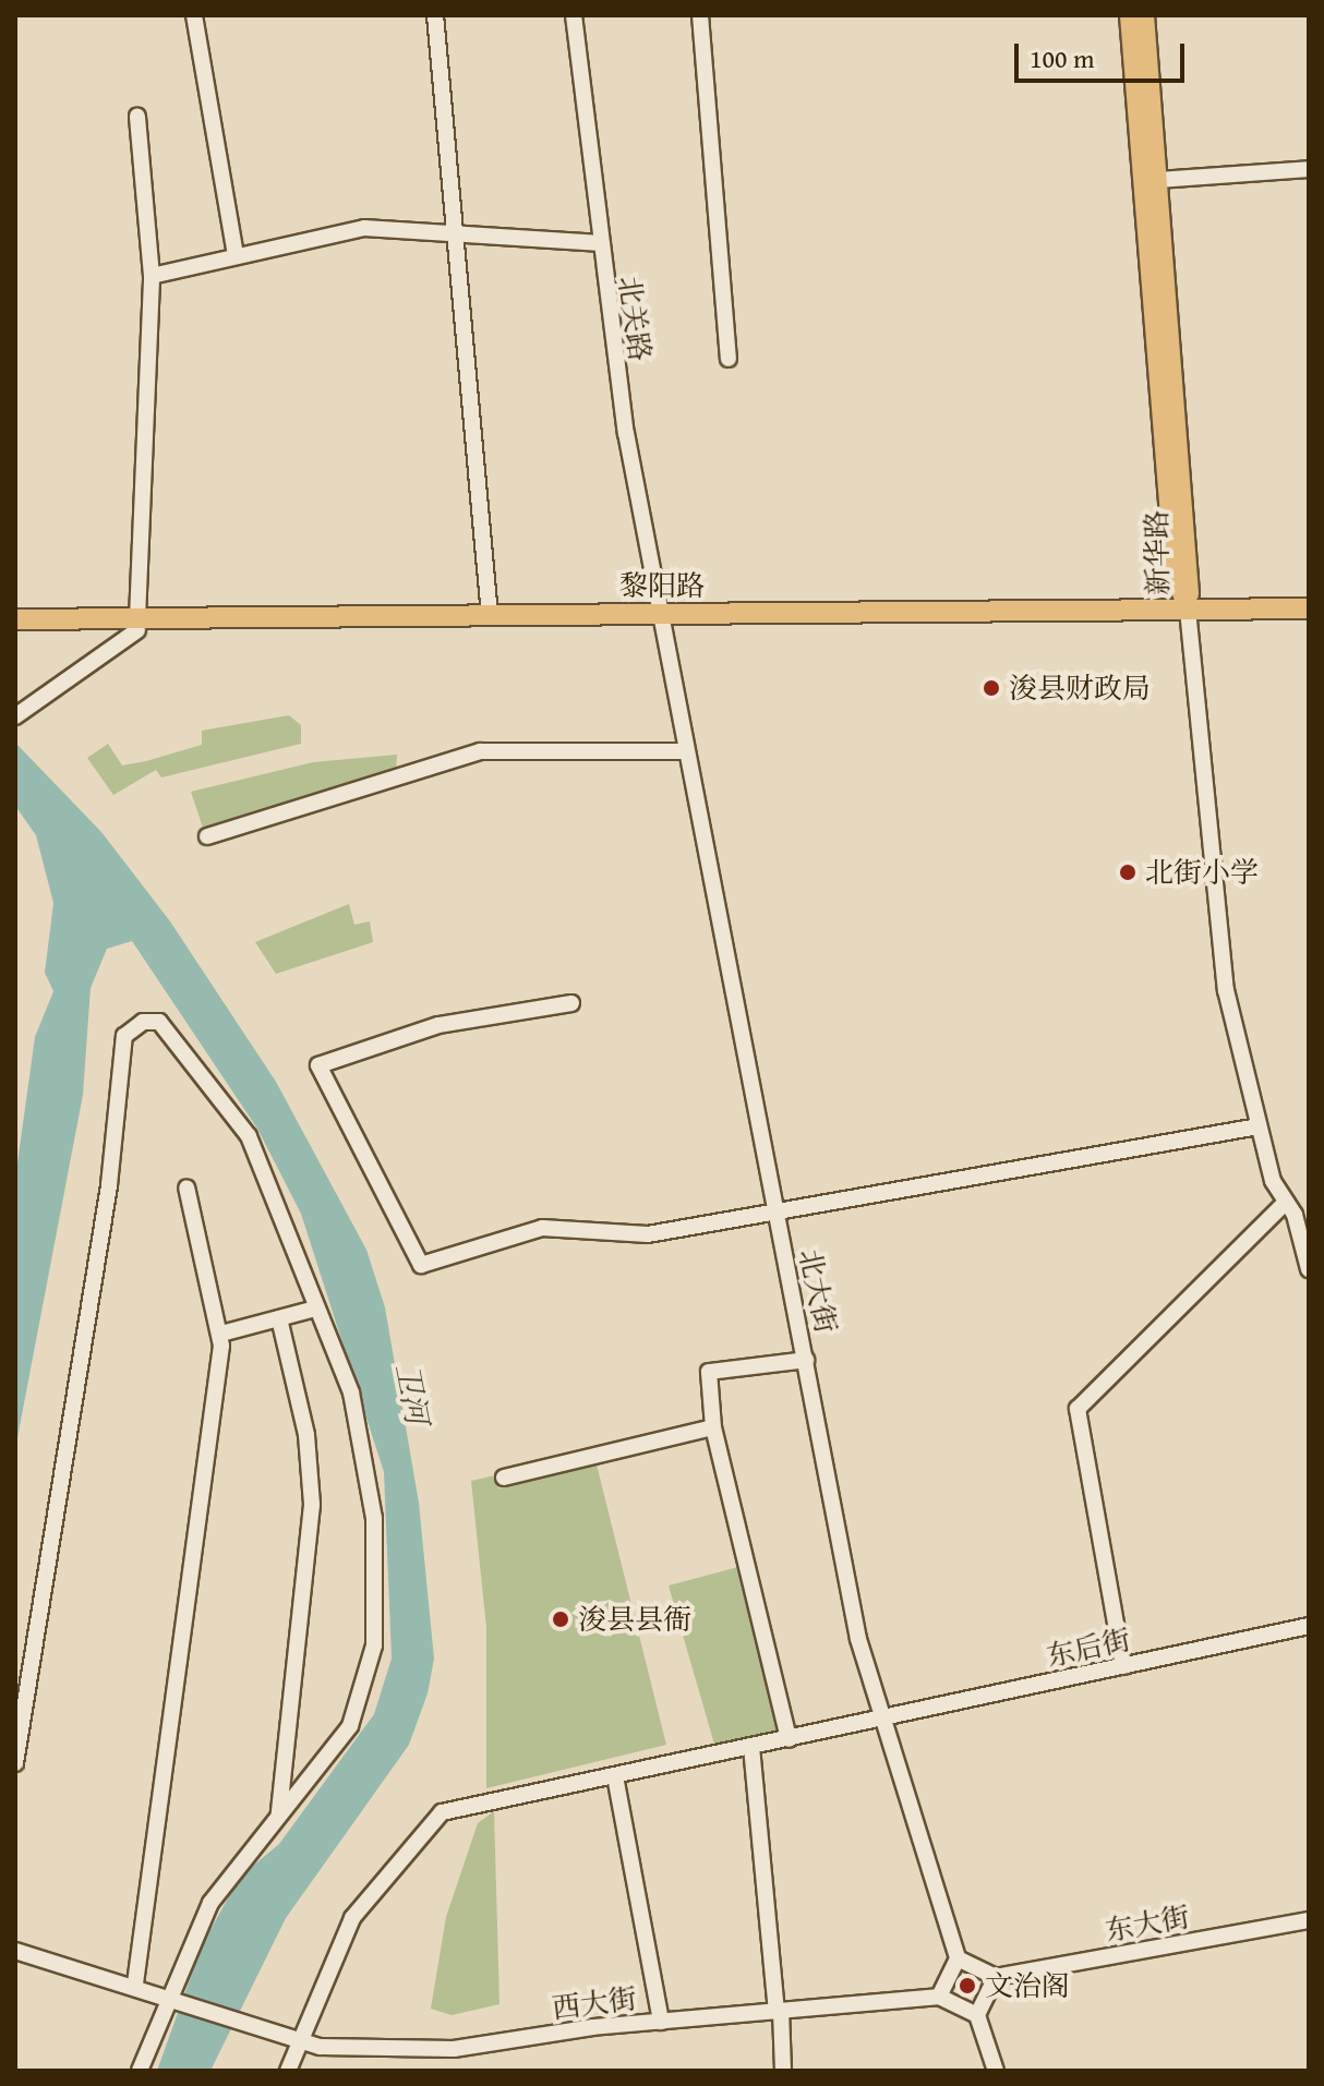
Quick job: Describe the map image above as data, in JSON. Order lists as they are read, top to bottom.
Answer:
{
  "streets": {
    "main road": ["新华路", "黎阳路"],
    "street": [
      "北关路",
      "北大街",
      "东后街",
      "东大街",
      "西大街"
    ]
  },
  "crossings": [
    ["北关路", "黎阳路"],
    ["北关路", "北大街"],
    ["新华路", "黎阳路"],
    ["黎阳路", "北大街"],
    ["北大街", "东后街"],
    ["东后街", "西大街"]
  ],
  "water": ["卫河"],
  "places": [
    "浚县财政局",
    "北街小学",
    "浚县县衙",
    "文治阁"
  ],
  "scale_bar": "100 m"
}
